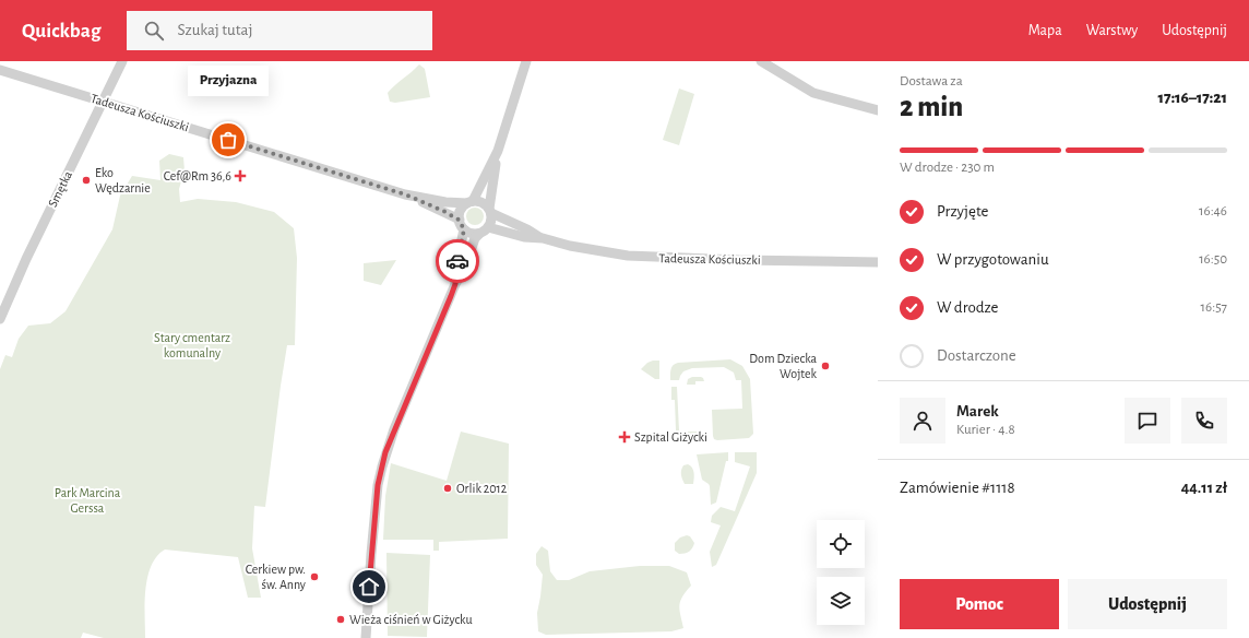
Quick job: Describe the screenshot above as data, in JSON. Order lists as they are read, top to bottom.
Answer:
{
  "streets": {
    "street": ["Tadeusza Kościuszki", "Smętka"]
  },
  "crossings": [
    ["Tadeusza Kościuszki", "Smętka"]
  ],
  "parks": ["Stary cmentarz komunalny", "Park Marcina Gerssa"],
  "places": {
    "other": [
      "Przyjazna",
      "Eko Wędzarnie",
      "Dom Dziecka Wojtek",
      "Orlik 2012",
      "Cerkiew pw. św. Anny",
      "Wieża ciśnień w Giżycku"
    ],
    "health": ["Cef@Rm 36,6", "Szpital Giżycki"]
  },
  "page": {
    "header": "Quickbag",
    "search": "Szukaj tutaj",
    "nav": ["Mapa", "Warstwy", "Udostępnij"],
    "heading": ["2 min", "Dostawa za", "17:16–17:21"],
    "panel": [
      "Marek",
      "Kurier · 4.8",
      "Zamówienie #1118",
      "44.11 zł"
    ],
    "bubble": "Przyjazna",
    "bar": "W drodze · 230 m",
    "list": [
      ["Przyjęte", "16:46"],
      ["W przygotowaniu", "16:50"],
      ["W drodze", "16:57"],
      "Dostarczone"
    ],
    "buttons": ["Pomoc", "Udostępnij"]
  }
}
